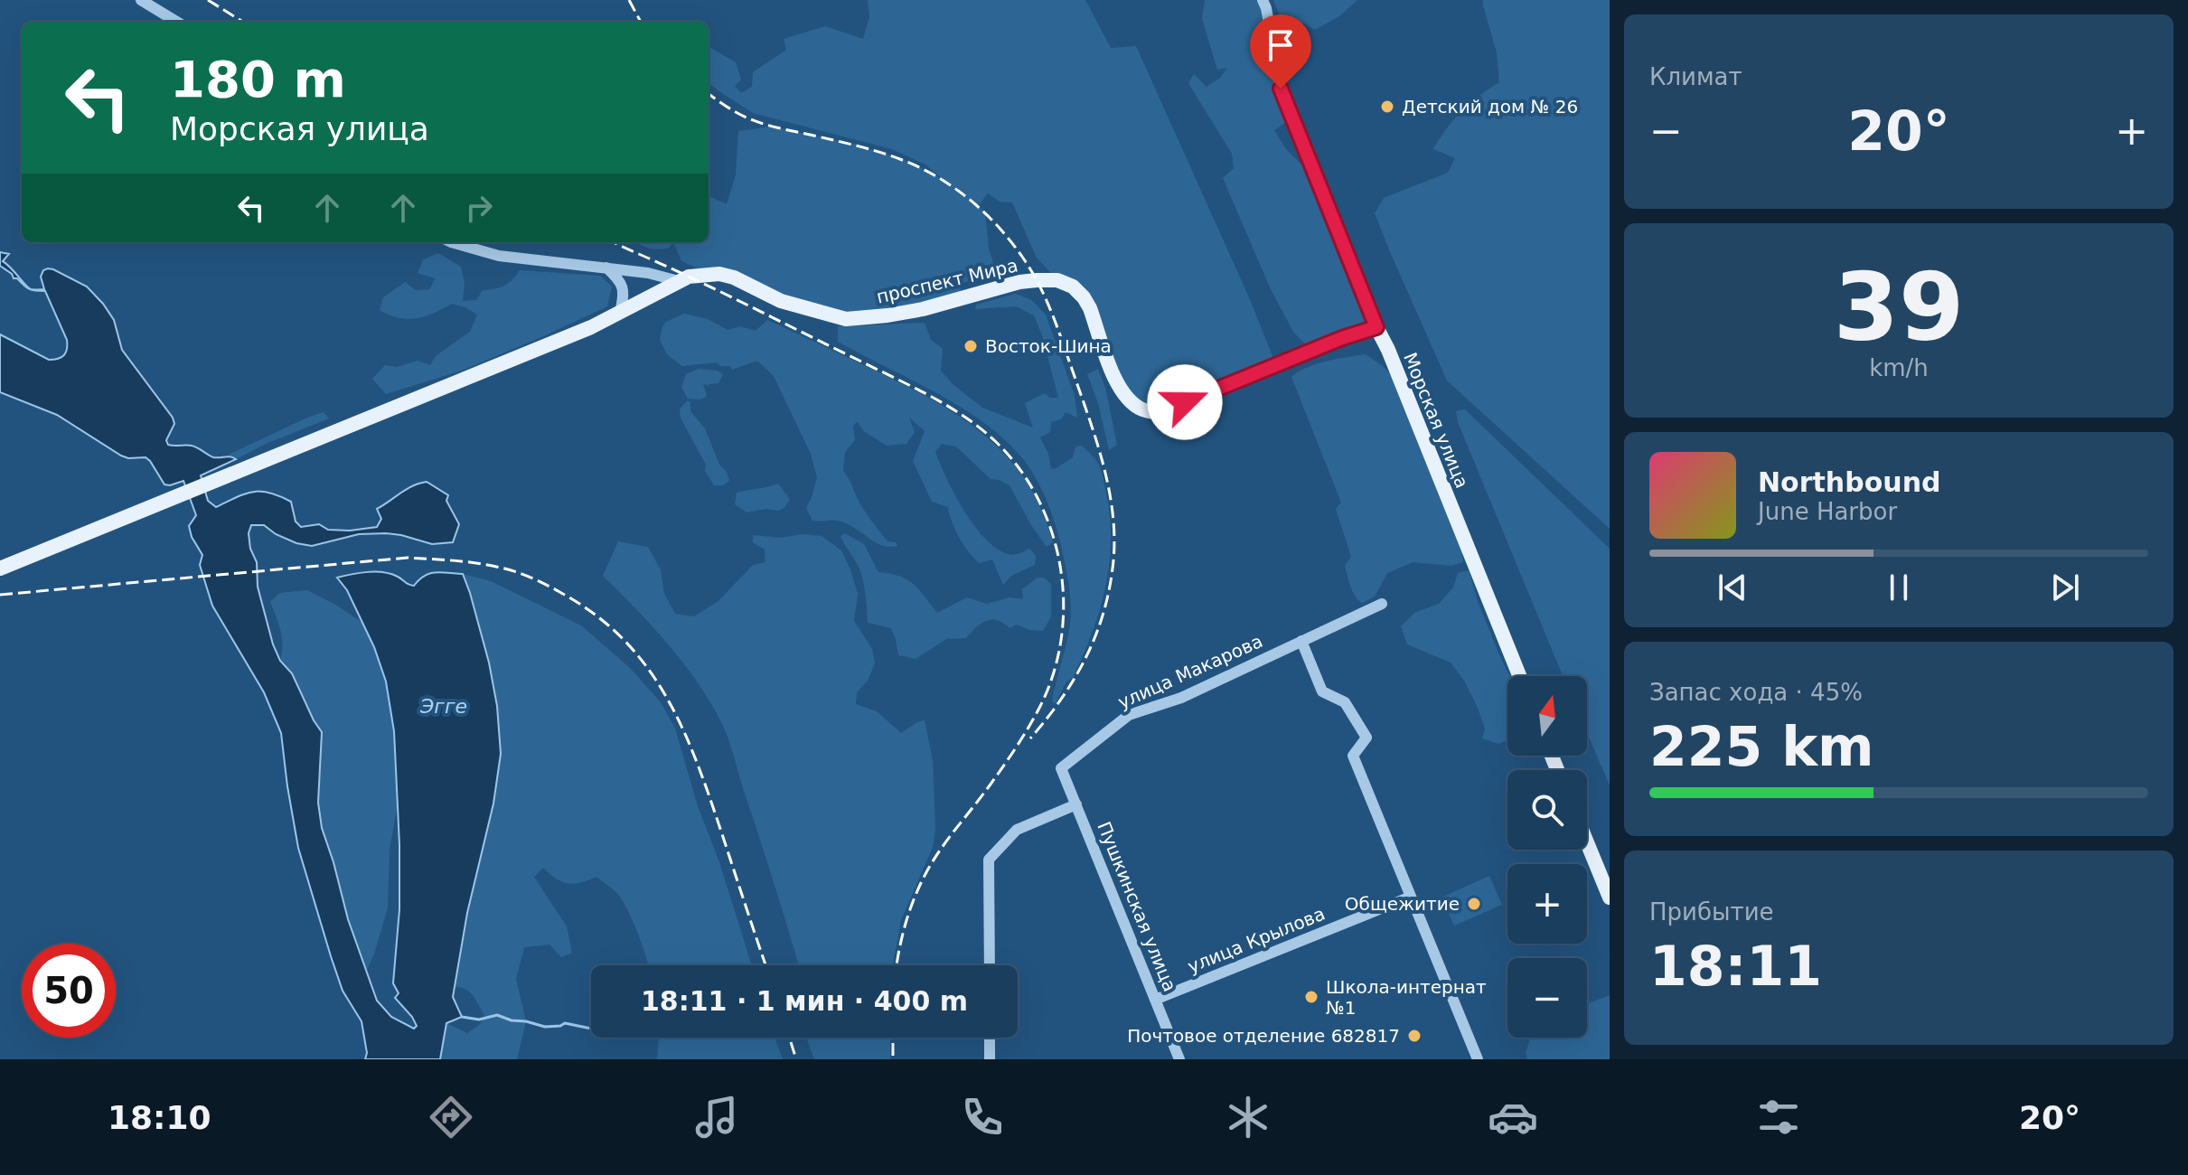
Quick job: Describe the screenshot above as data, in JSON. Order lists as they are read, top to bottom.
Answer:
{
  "streets": {
    "main road": ["проспект Мира", "Морская улица"],
    "street": ["улица Макарова", "Пушкинская улица", "улица Крылова"]
  },
  "crossings": [
    ["проспект Мира", "Морская улица"],
    ["улица Макарова", "Пушкинская улица"],
    ["Пушкинская улица", "улица Крылова"]
  ],
  "water": ["Эгге"],
  "places": [
    "Детский дом № 26",
    "Восток-Шина",
    "Общежитие",
    "Школа-интернат №1",
    "Почтовое отделение 682817"
  ],
  "north": "top",
  "page": {
    "tile": [
      "Климат",
      ["39", "km/h"],
      ["Запас хода · 45%", "225 km"],
      ["Прибытие", "18:11"]
    ],
    "turn": ["180 m", "Морская улица"],
    "heat": ["−", "20°", "+"],
    "song": ["Northbound", "June Harbor"],
    "map_buttons": ["+", "−"],
    "limit": "50",
    "trip": "18:11 · 1 мин · 400 m",
    "tabs": ["18:10", "20°"]
  }
}
